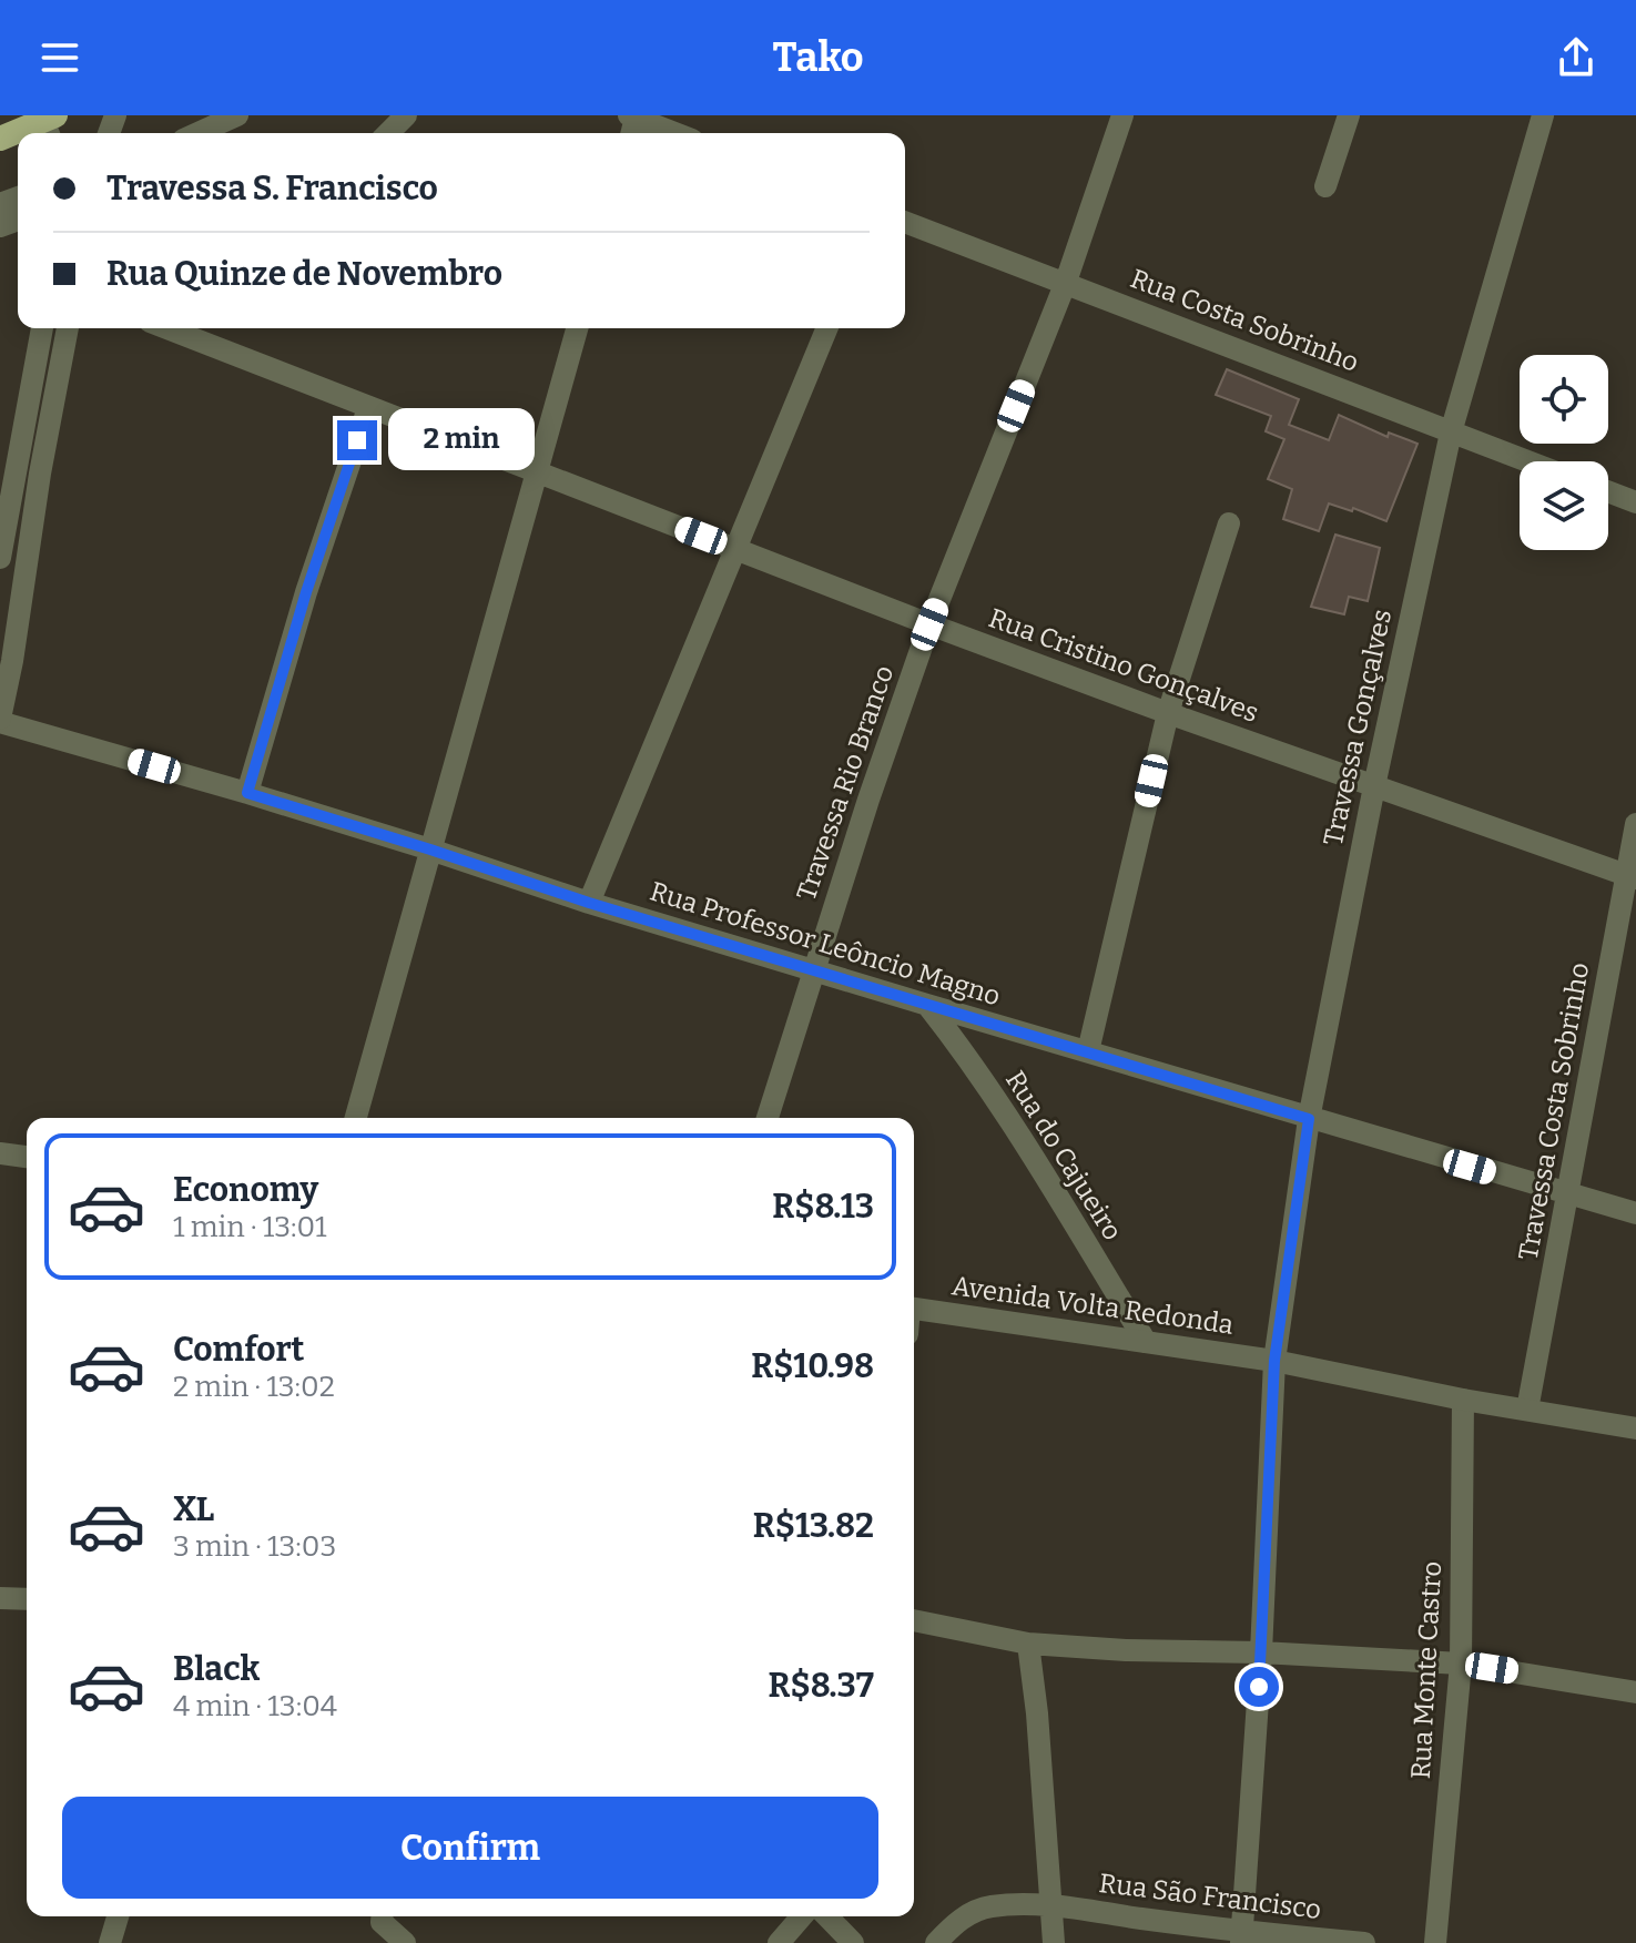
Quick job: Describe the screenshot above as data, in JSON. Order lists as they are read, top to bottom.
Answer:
{
  "streets": {
    "street": [
      "Rua Costa Sobrinho",
      "Rua Cristino Gonçalves",
      "Travessa Gonçalves",
      "Travessa Rio Branco",
      "Rua Professor Leôncio Magno",
      "Travessa Costa Sobrinho",
      "Rua do Cajueiro",
      "Avenida Volta Redonda",
      "Rua Monte Castro",
      "Rua São Francisco"
    ]
  },
  "crossings": [
    ["Rua Costa Sobrinho", "Travessa Gonçalves"],
    ["Rua Costa Sobrinho", "Travessa Rio Branco"],
    ["Rua Cristino Gonçalves", "Travessa Gonçalves"],
    ["Rua Cristino Gonçalves", "Travessa Rio Branco"],
    ["Rua Cristino Gonçalves", "Travessa Costa Sobrinho"],
    ["Travessa Gonçalves", "Rua Professor Leôncio Magno"],
    ["Travessa Gonçalves", "Avenida Volta Redonda"],
    ["Travessa Gonçalves", "Rua São Francisco"],
    ["Travessa Rio Branco", "Rua Professor Leôncio Magno"],
    ["Rua Professor Leôncio Magno", "Travessa Costa Sobrinho"],
    ["Rua Professor Leôncio Magno", "Rua do Cajueiro"],
    ["Travessa Costa Sobrinho", "Avenida Volta Redonda"],
    ["Rua do Cajueiro", "Avenida Volta Redonda"],
    ["Avenida Volta Redonda", "Rua Monte Castro"]
  ],
  "page": {
    "header": "Tako",
    "banner": ["Travessa S. Francisco", "Rua Quinze de Novembro"],
    "bubble": "2 min",
    "list": [
      {
        "name": "Economy",
        "note": "1 min · 13:01",
        "value": "R$8.13"
      },
      {
        "name": "Comfort",
        "note": "2 min · 13:02",
        "value": "R$10.98"
      },
      {
        "name": "XL",
        "note": "3 min · 13:03",
        "value": "R$13.82"
      },
      {
        "name": "Black",
        "note": "4 min · 13:04",
        "value": "R$8.37"
      }
    ],
    "buttons": "Confirm"
  }
}
